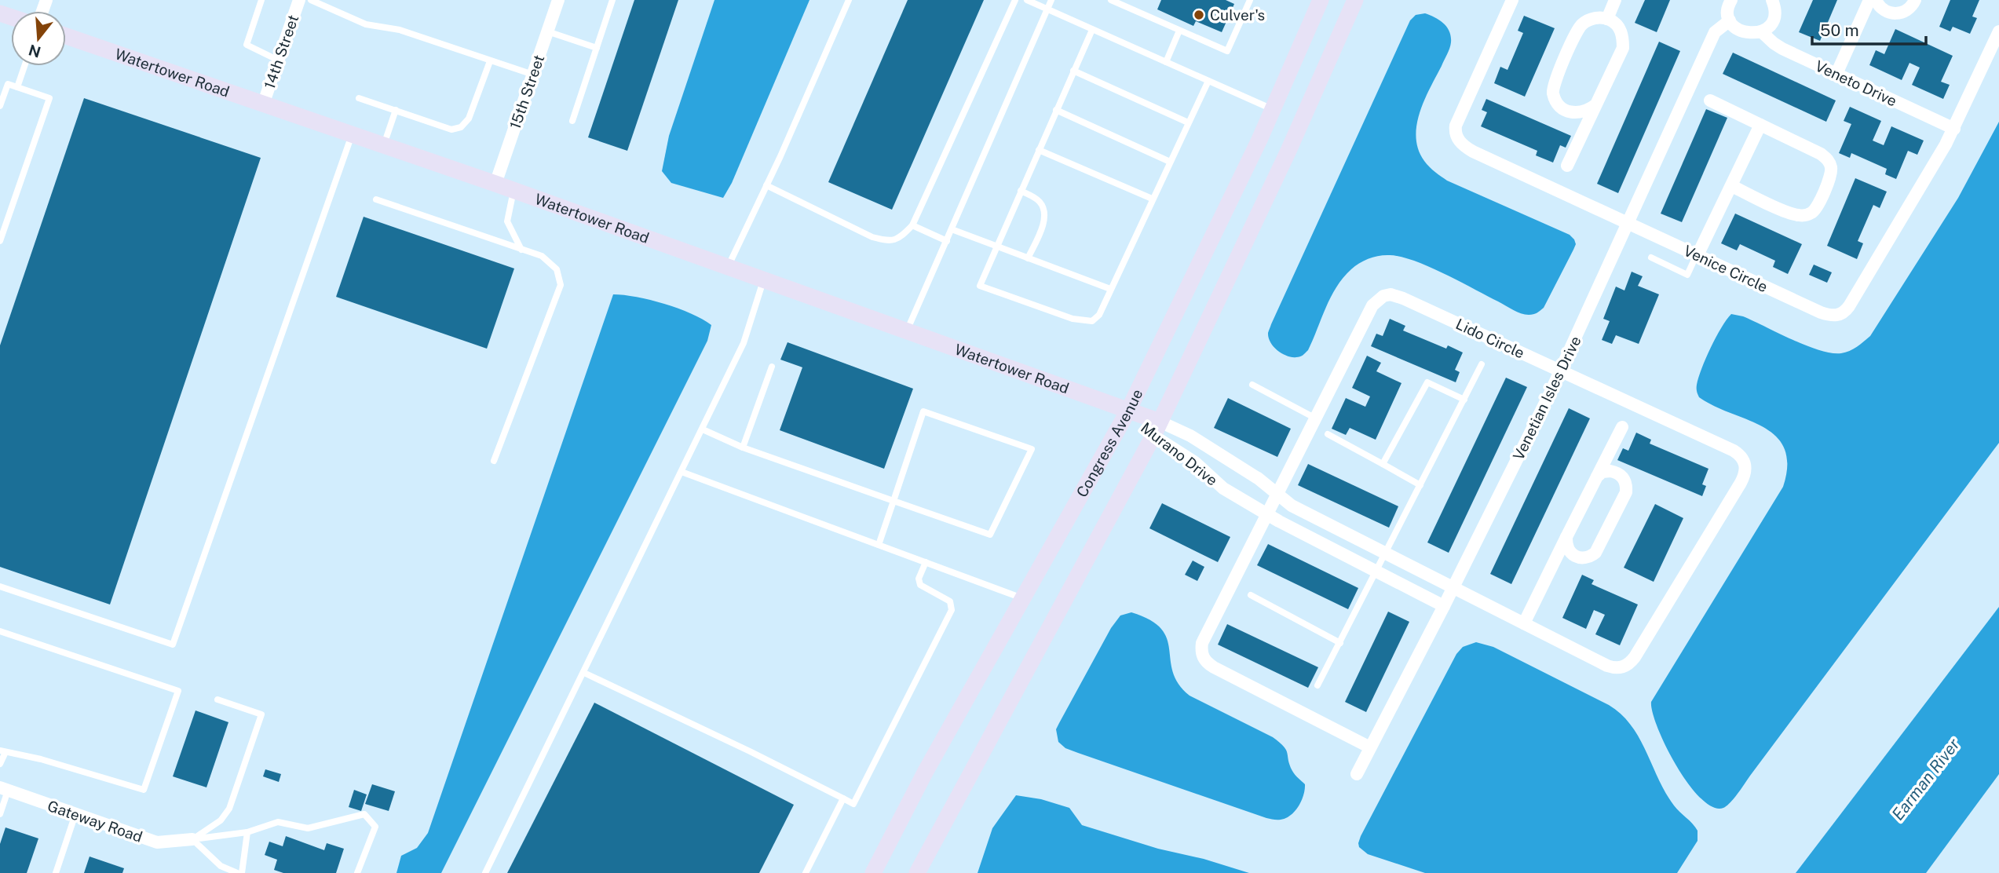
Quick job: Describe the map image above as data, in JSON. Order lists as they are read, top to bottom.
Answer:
{
  "streets": {
    "street": [
      "14th Street",
      "Watertower Road",
      "Veneto Drive",
      "15th Street",
      "Venice Circle",
      "Lido Circle",
      "Venetian Isles Drive",
      "Congress Avenue",
      "Murano Drive",
      "Gateway Road"
    ]
  },
  "crossings": [
    ["14th Street", "Watertower Road"],
    ["Watertower Road", "15th Street"],
    ["Watertower Road", "Congress Avenue"],
    ["Watertower Road", "Murano Drive"],
    ["Veneto Drive", "Venice Circle"],
    ["Venice Circle", "Venetian Isles Drive"],
    ["Lido Circle", "Venetian Isles Drive"],
    ["Lido Circle", "Murano Drive"],
    ["Venetian Isles Drive", "Murano Drive"],
    ["Congress Avenue", "Murano Drive"]
  ],
  "water": ["Earman River"],
  "places": ["Culver's"],
  "scale_bar": "50 m",
  "north": "bottom"
}
